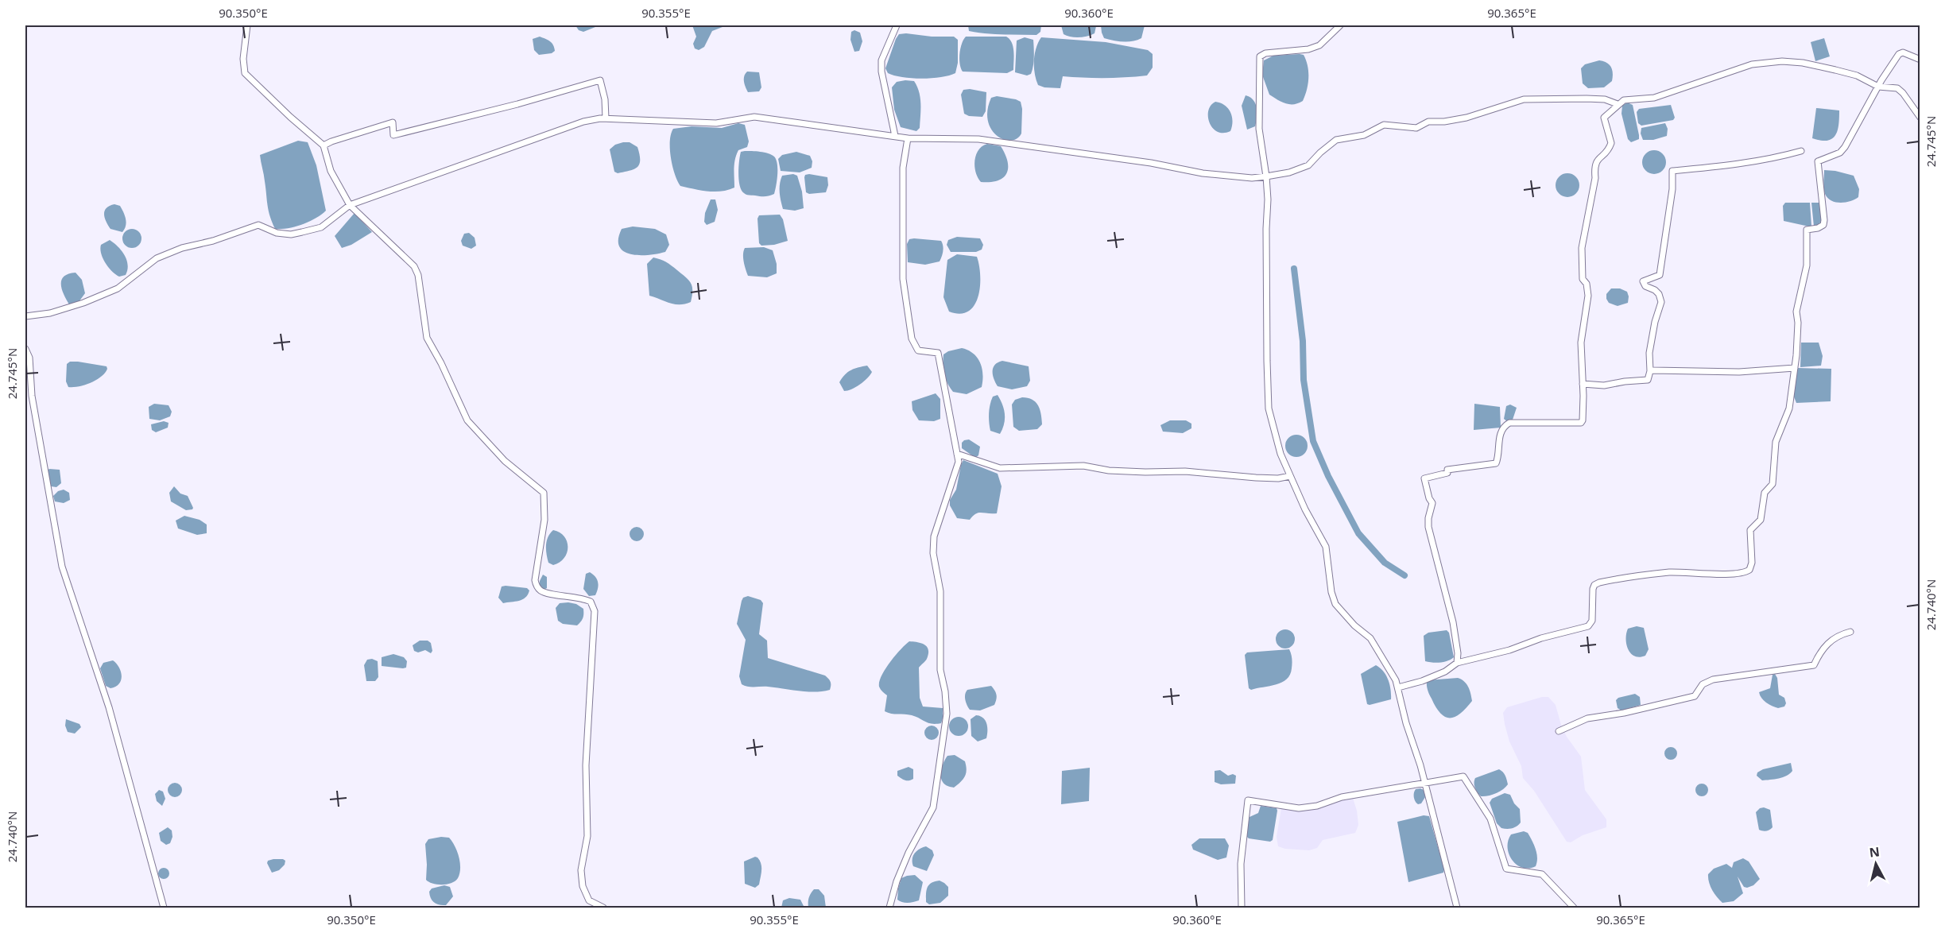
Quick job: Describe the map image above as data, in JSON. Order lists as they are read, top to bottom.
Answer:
{
  "north": "top",
  "coordinates": [
    "90.350°E",
    "90.355°E",
    "90.360°E",
    "90.365°E",
    "24.745°N",
    "24.740°N"
  ]
}
